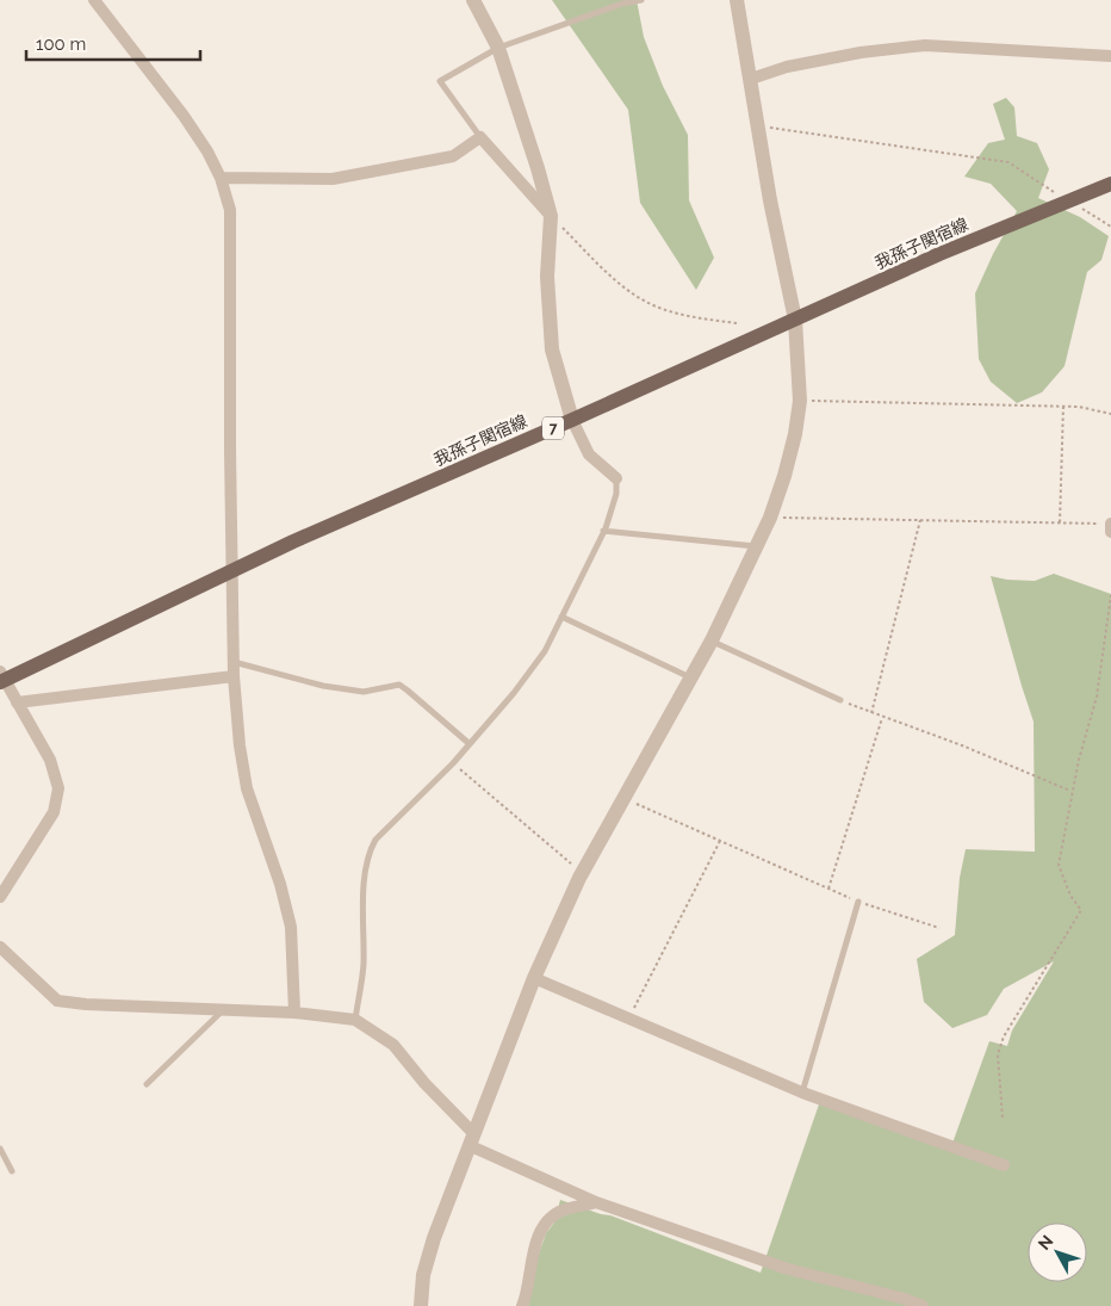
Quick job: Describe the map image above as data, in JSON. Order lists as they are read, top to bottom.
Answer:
{
  "streets": {
    "main road": ["我孫子関宿線", "7"]
  },
  "scale_bar": "100 m",
  "north": "top left"
}
